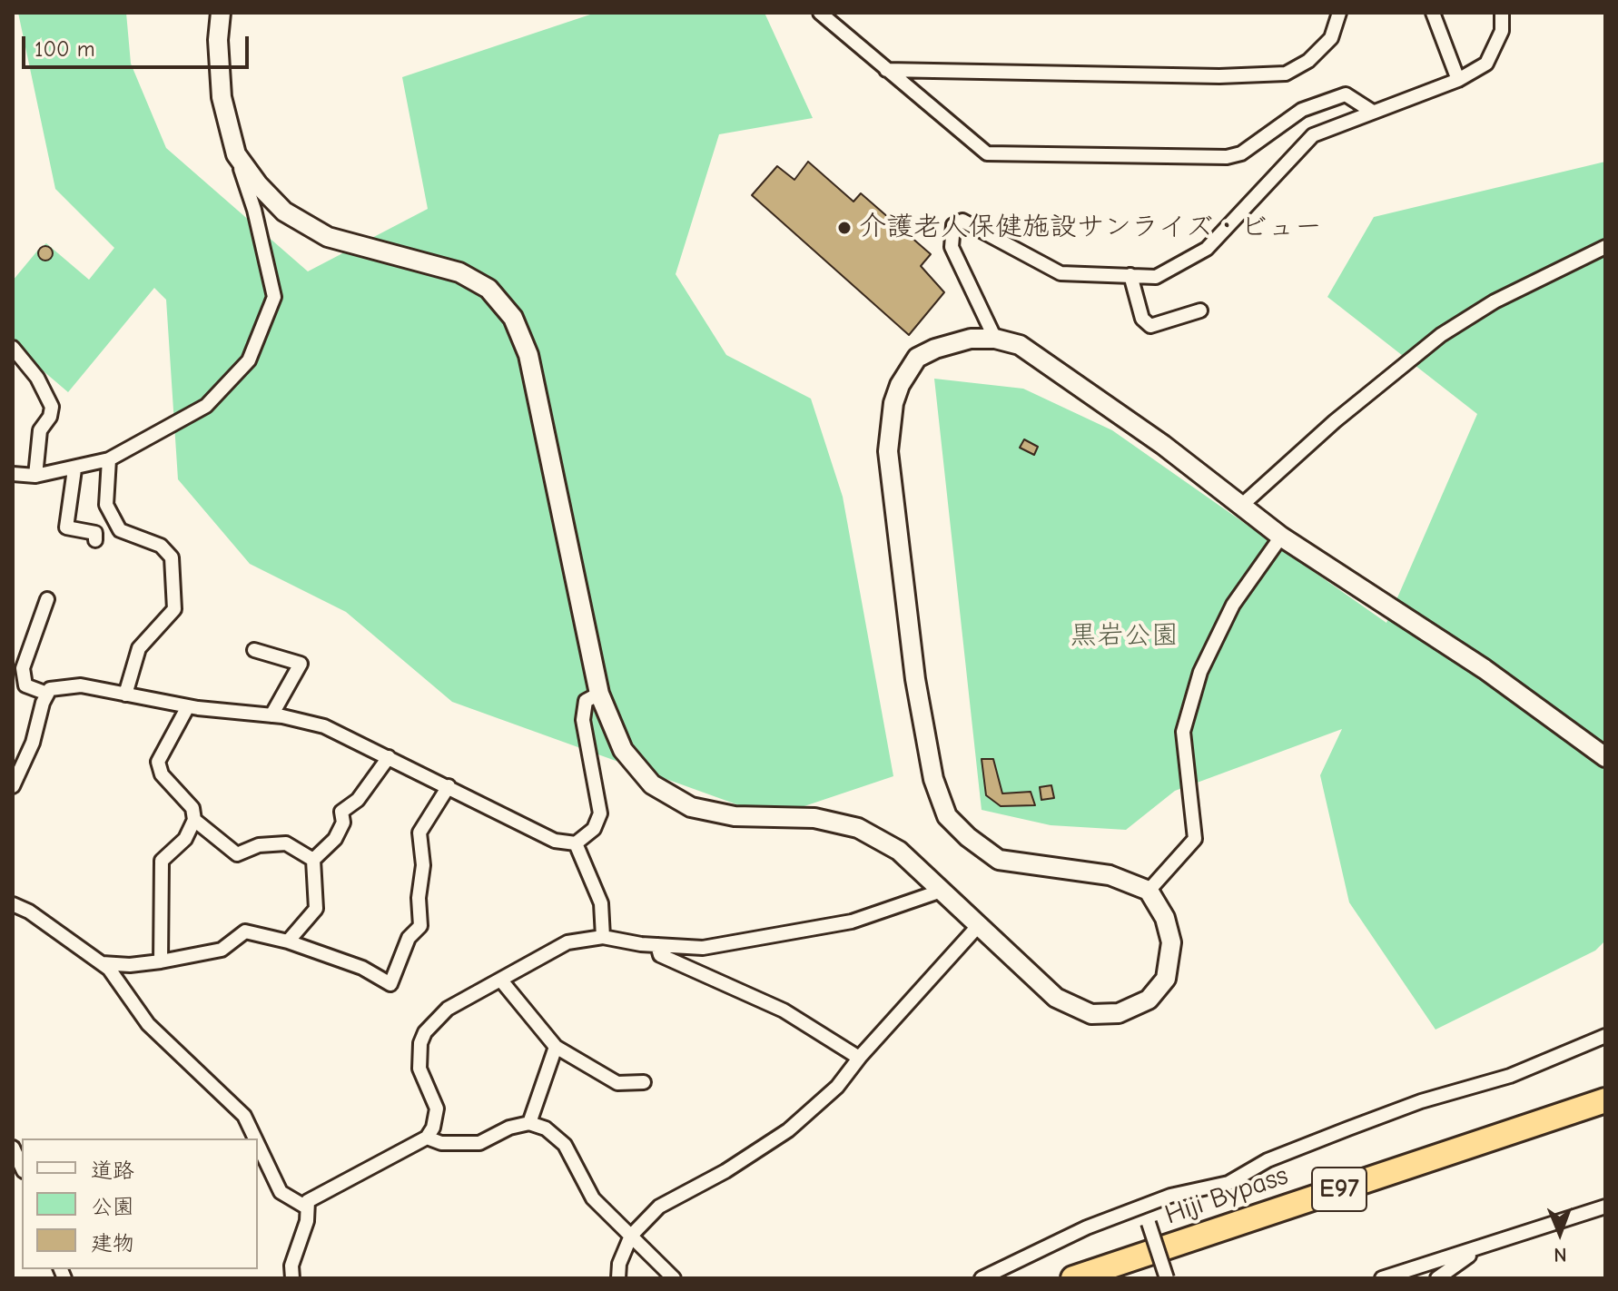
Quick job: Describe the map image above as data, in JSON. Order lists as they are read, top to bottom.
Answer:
{
  "streets": {
    "highway": ["E97", "Hiji Bypass"]
  },
  "parks": ["黒岩公園"],
  "places": ["介護老人保健施設サンライズ・ビュー"],
  "legend": ["道路", "公園", "建物"],
  "scale_bar": "100 m",
  "north": "bottom"
}
